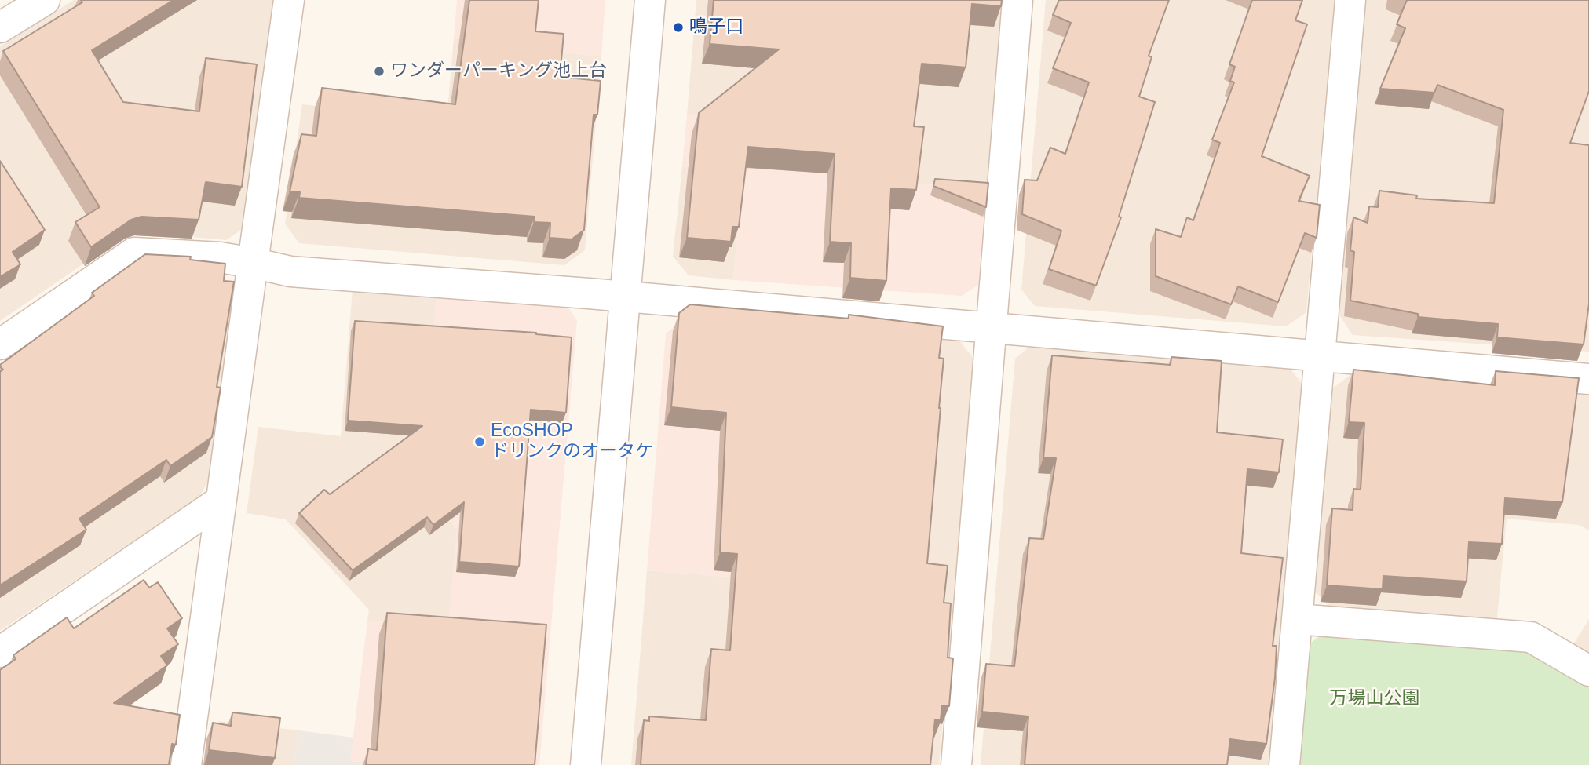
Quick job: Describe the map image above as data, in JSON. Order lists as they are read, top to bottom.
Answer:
{
  "parks": ["万場山公園"],
  "places": ["鳴子口", "ワンダーパーキング池上台", "EcoSHOP ドリンクのオータケ"]
}
